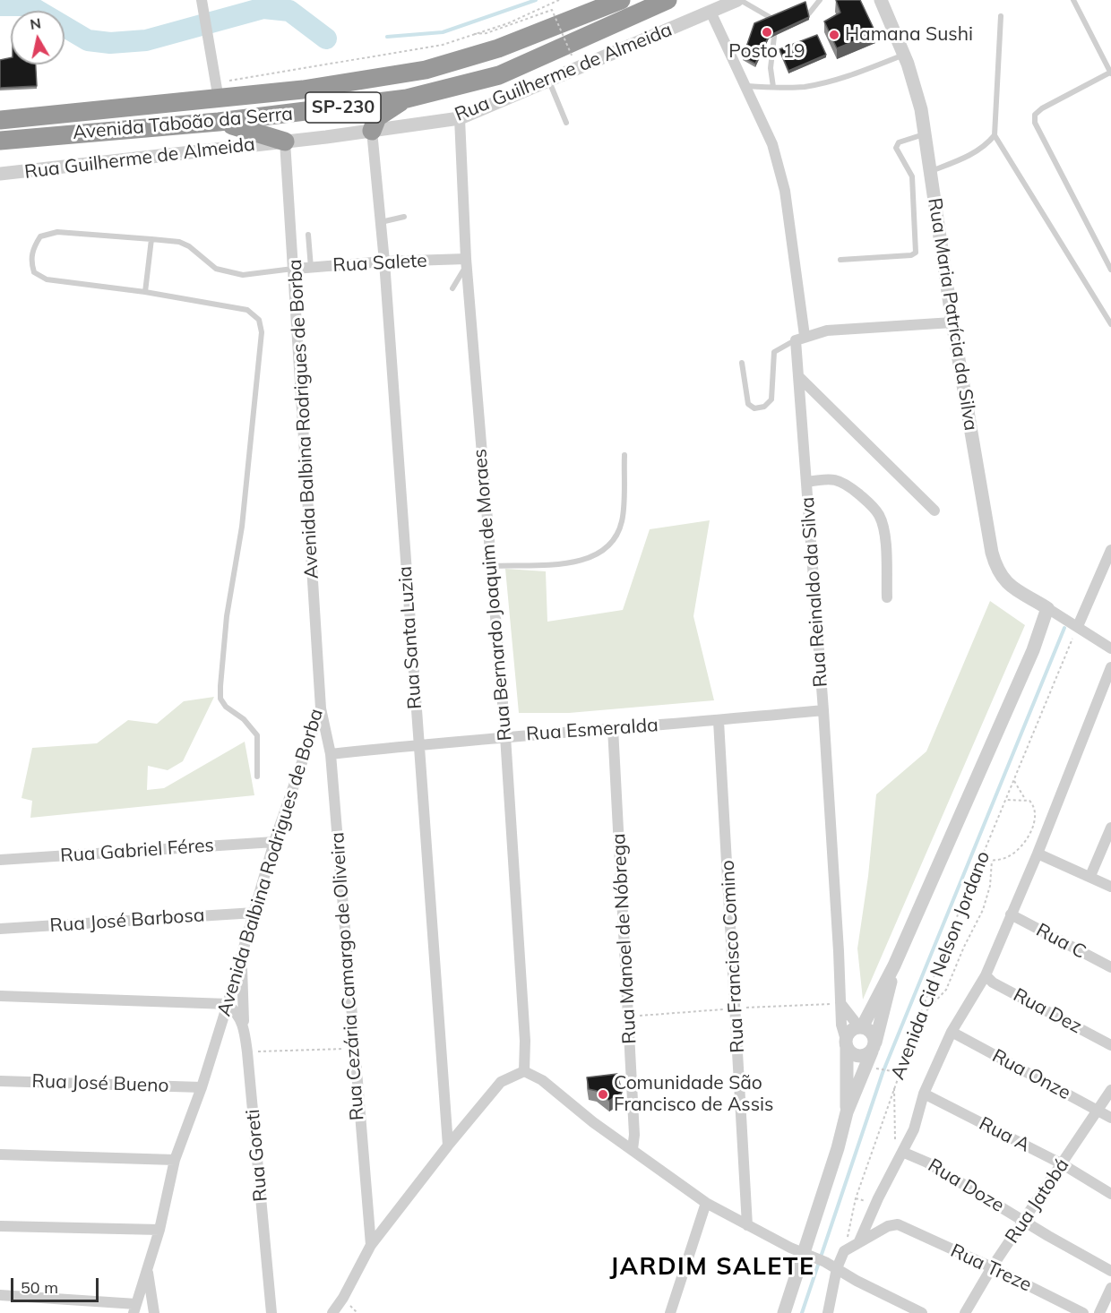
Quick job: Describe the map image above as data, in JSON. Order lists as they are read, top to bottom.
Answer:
{
  "streets": {
    "highway": ["SP-230", "Avenida Taboão da Serra"],
    "street": [
      "Rua Guilherme de Almeida",
      "Rua Salete",
      "Rua Maria Patrícia da Silva",
      "Avenida Balbina Rodrigues de Borba",
      "Rua Reinaldo da Silva",
      "Rua Bernardo Joaquim de Moraes",
      "Rua Santa Luzia",
      "Rua Esmeralda",
      "Rua Gabriel Féres",
      "Rua José Barbosa",
      "Rua Manoel de Nóbrega",
      "Rua C",
      "Rua Francisco Comino",
      "Avenida Cid Nelson Jordano",
      "Rua Cezária Camargo de Oliveira",
      "Rua Dez",
      "Rua Onze",
      "Rua José Bueno",
      "Rua A",
      "Rua Goreti",
      "Rua Doze",
      "Rua Jatobá",
      "Rua Treze"
    ]
  },
  "crossings": [
    ["Rua Guilherme de Almeida", "Avenida Balbina Rodrigues de Borba"],
    ["Rua Guilherme de Almeida", "Rua Reinaldo da Silva"],
    ["Rua Guilherme de Almeida", "Rua Bernardo Joaquim de Moraes"],
    ["Rua Guilherme de Almeida", "Rua Santa Luzia"],
    ["Rua Salete", "Avenida Balbina Rodrigues de Borba"],
    ["Rua Salete", "Rua Bernardo Joaquim de Moraes"],
    ["Rua Salete", "Rua Santa Luzia"],
    ["Rua Maria Patrícia da Silva", "Avenida Cid Nelson Jordano"],
    ["Avenida Balbina Rodrigues de Borba", "Rua Gabriel Féres"],
    ["Avenida Balbina Rodrigues de Borba", "Rua José Barbosa"],
    ["Avenida Balbina Rodrigues de Borba", "Rua Cezária Camargo de Oliveira"],
    ["Avenida Balbina Rodrigues de Borba", "Rua José Bueno"],
    ["Avenida Balbina Rodrigues de Borba", "Rua Goreti"],
    ["Rua Reinaldo da Silva", "Rua Esmeralda"],
    ["Rua Reinaldo da Silva", "Avenida Cid Nelson Jordano"],
    ["Rua Bernardo Joaquim de Moraes", "Rua Esmeralda"],
    ["Rua Santa Luzia", "Rua Esmeralda"],
    ["Rua Esmeralda", "Rua Manoel de Nóbrega"],
    ["Rua Esmeralda", "Rua Francisco Comino"],
    ["Rua Esmeralda", "Rua Cezária Camargo de Oliveira"],
    ["Rua Onze", "Rua Jatobá"],
    ["Rua A", "Rua Jatobá"],
    ["Rua Doze", "Rua Jatobá"],
    ["Rua Jatobá", "Rua Treze"]
  ],
  "districts": ["JARDIM SALETE"],
  "places": ["Posto 19", "Hamana Sushi", "Comunidade São Francisco de Assis"],
  "scale_bar": "50 m",
  "north": "top"
}
